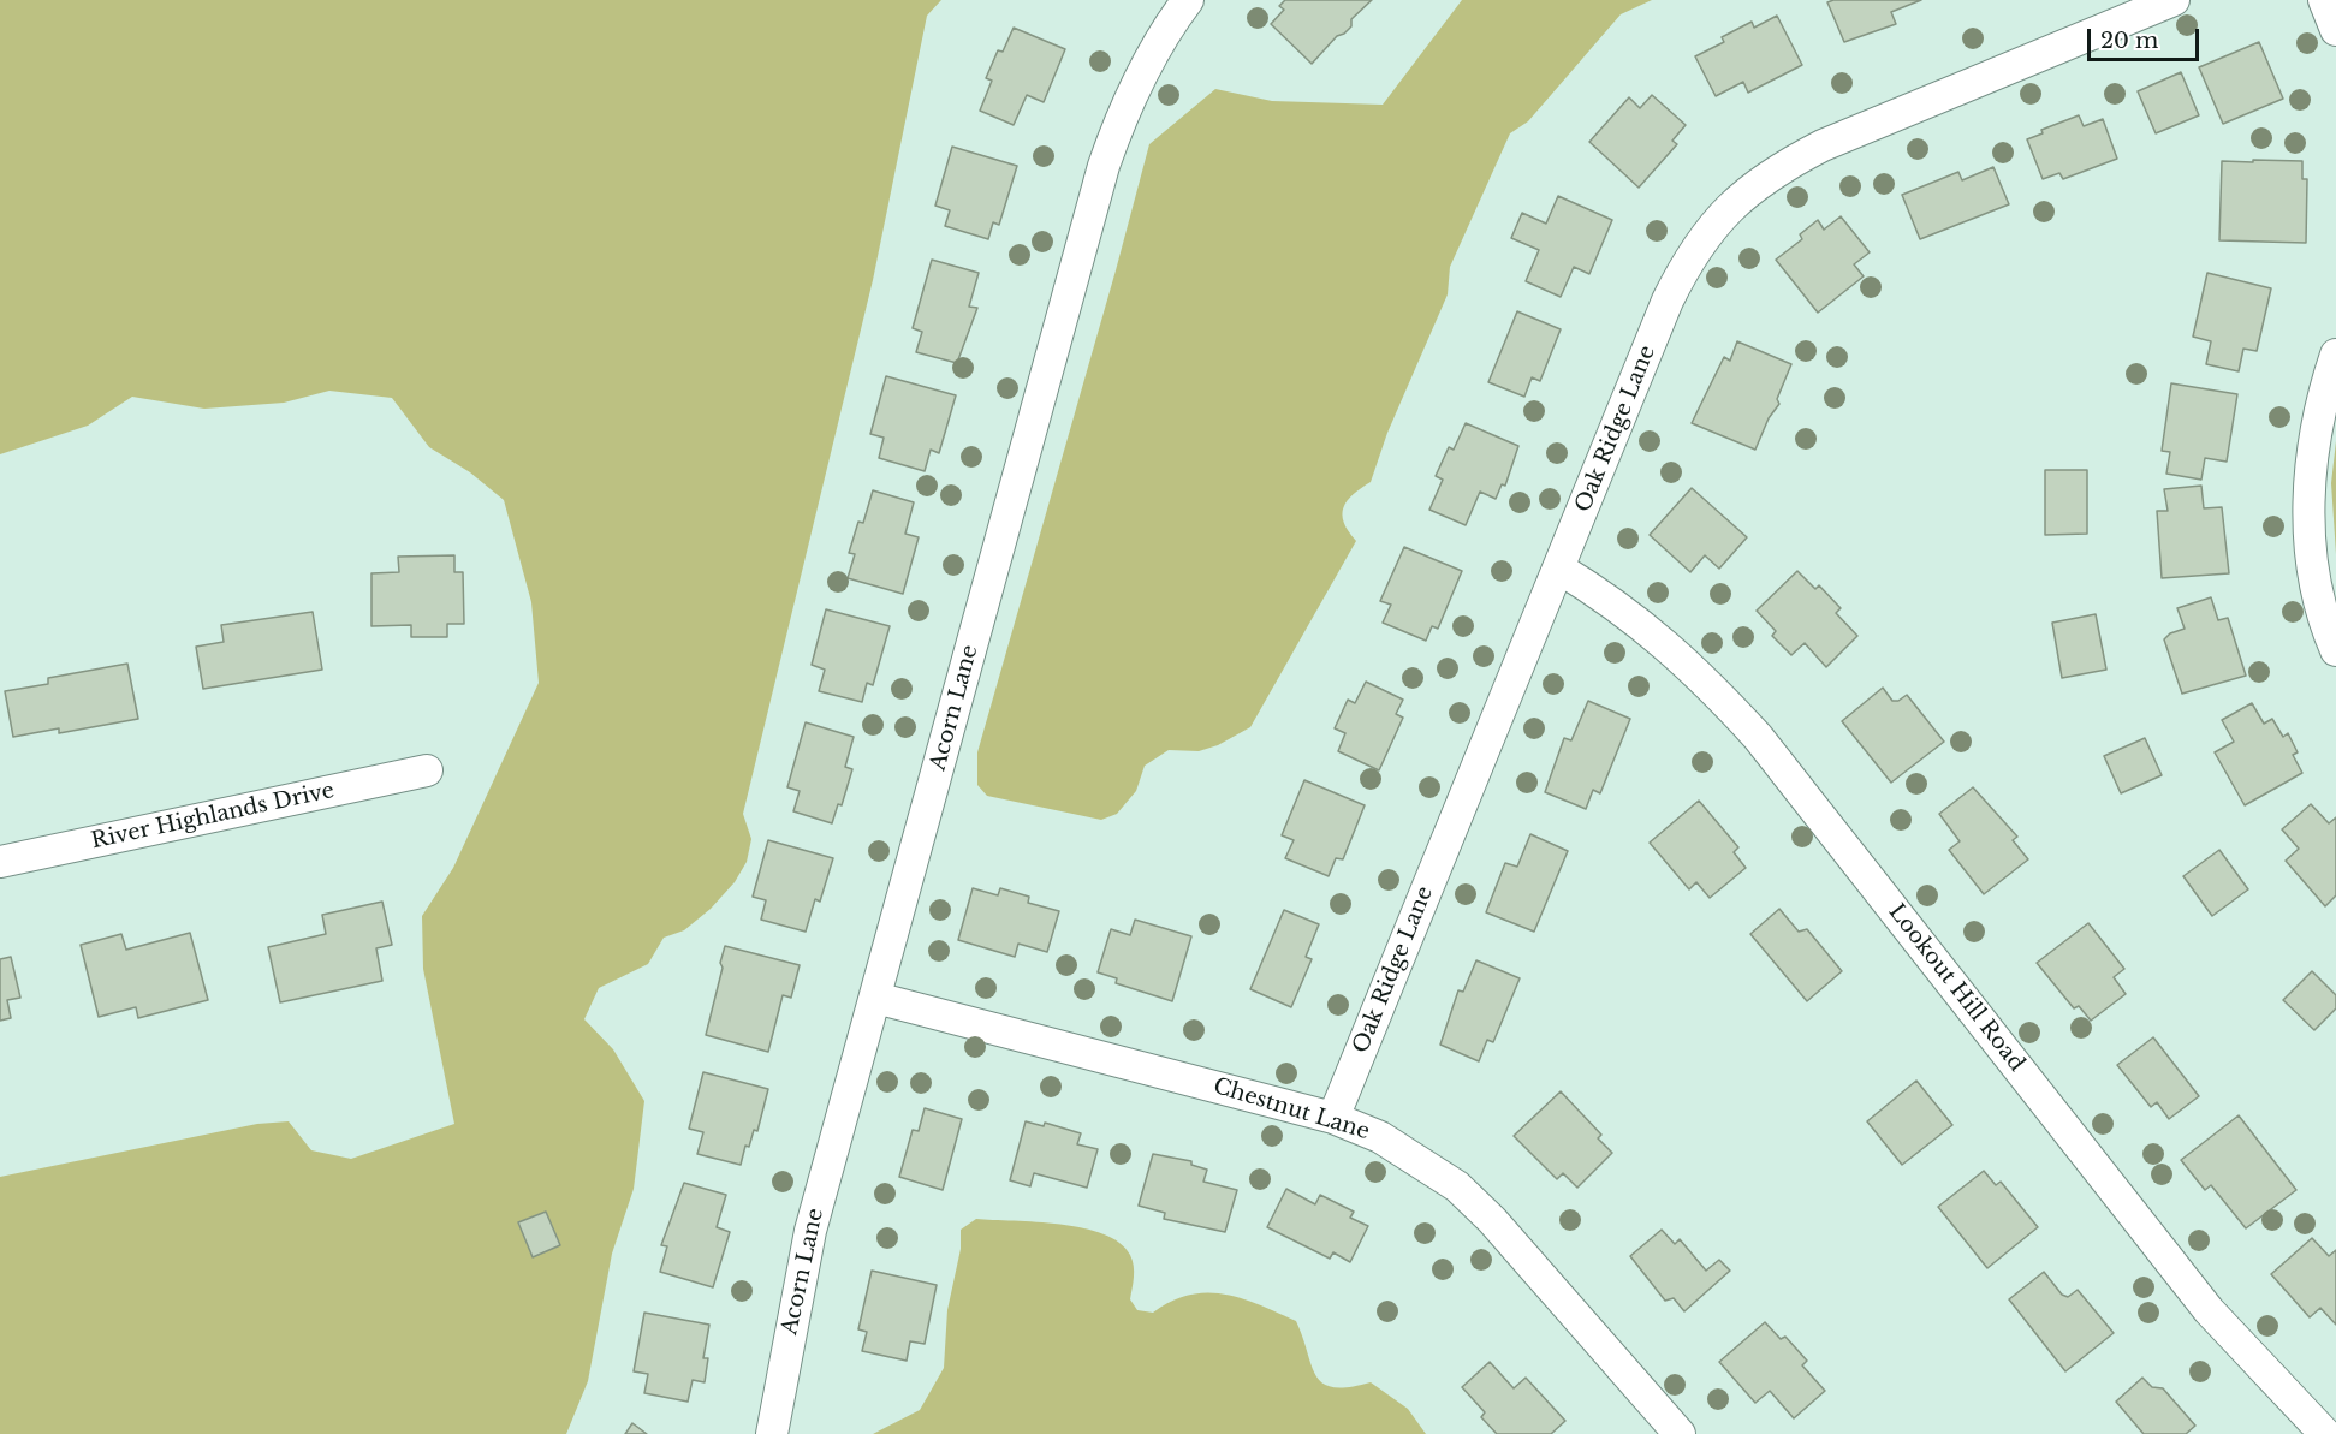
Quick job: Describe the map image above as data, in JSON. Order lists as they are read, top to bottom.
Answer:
{
  "streets": {
    "street": [
      "Oak Ridge Lane",
      "Acorn Lane",
      "River Highlands Drive",
      "Lookout Hill Road",
      "Chestnut Lane"
    ]
  },
  "crossings": [
    ["Oak Ridge Lane", "Lookout Hill Road"],
    ["Oak Ridge Lane", "Chestnut Lane"],
    ["Acorn Lane", "Chestnut Lane"]
  ],
  "scale_bar": "20 m"
}
